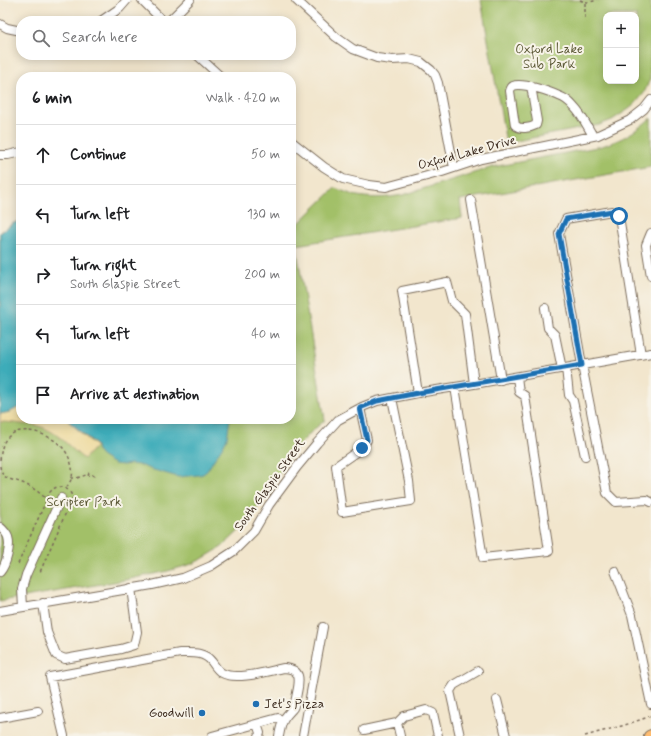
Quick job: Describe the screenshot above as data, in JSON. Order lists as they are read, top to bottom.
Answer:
{
  "streets": {
    "street": ["Oxford Lake Drive", "South Glaspie Street"]
  },
  "parks": ["Oxford Lake Sub Park", "Scripter Park"],
  "places": ["Jet's Pizza", "Goodwill"],
  "page": {
    "map_buttons": ["+", "−"],
    "search": "Search here",
    "heading": ["6 min", "Walk · 420 m"],
    "list": [
      ["Continue", "50 m"],
      ["Turn left", "130 m"],
      ["Turn right", "South Glaspie Street", "200 m"],
      ["Turn left", "40 m"],
      "Arrive at destination"
    ]
  }
}
